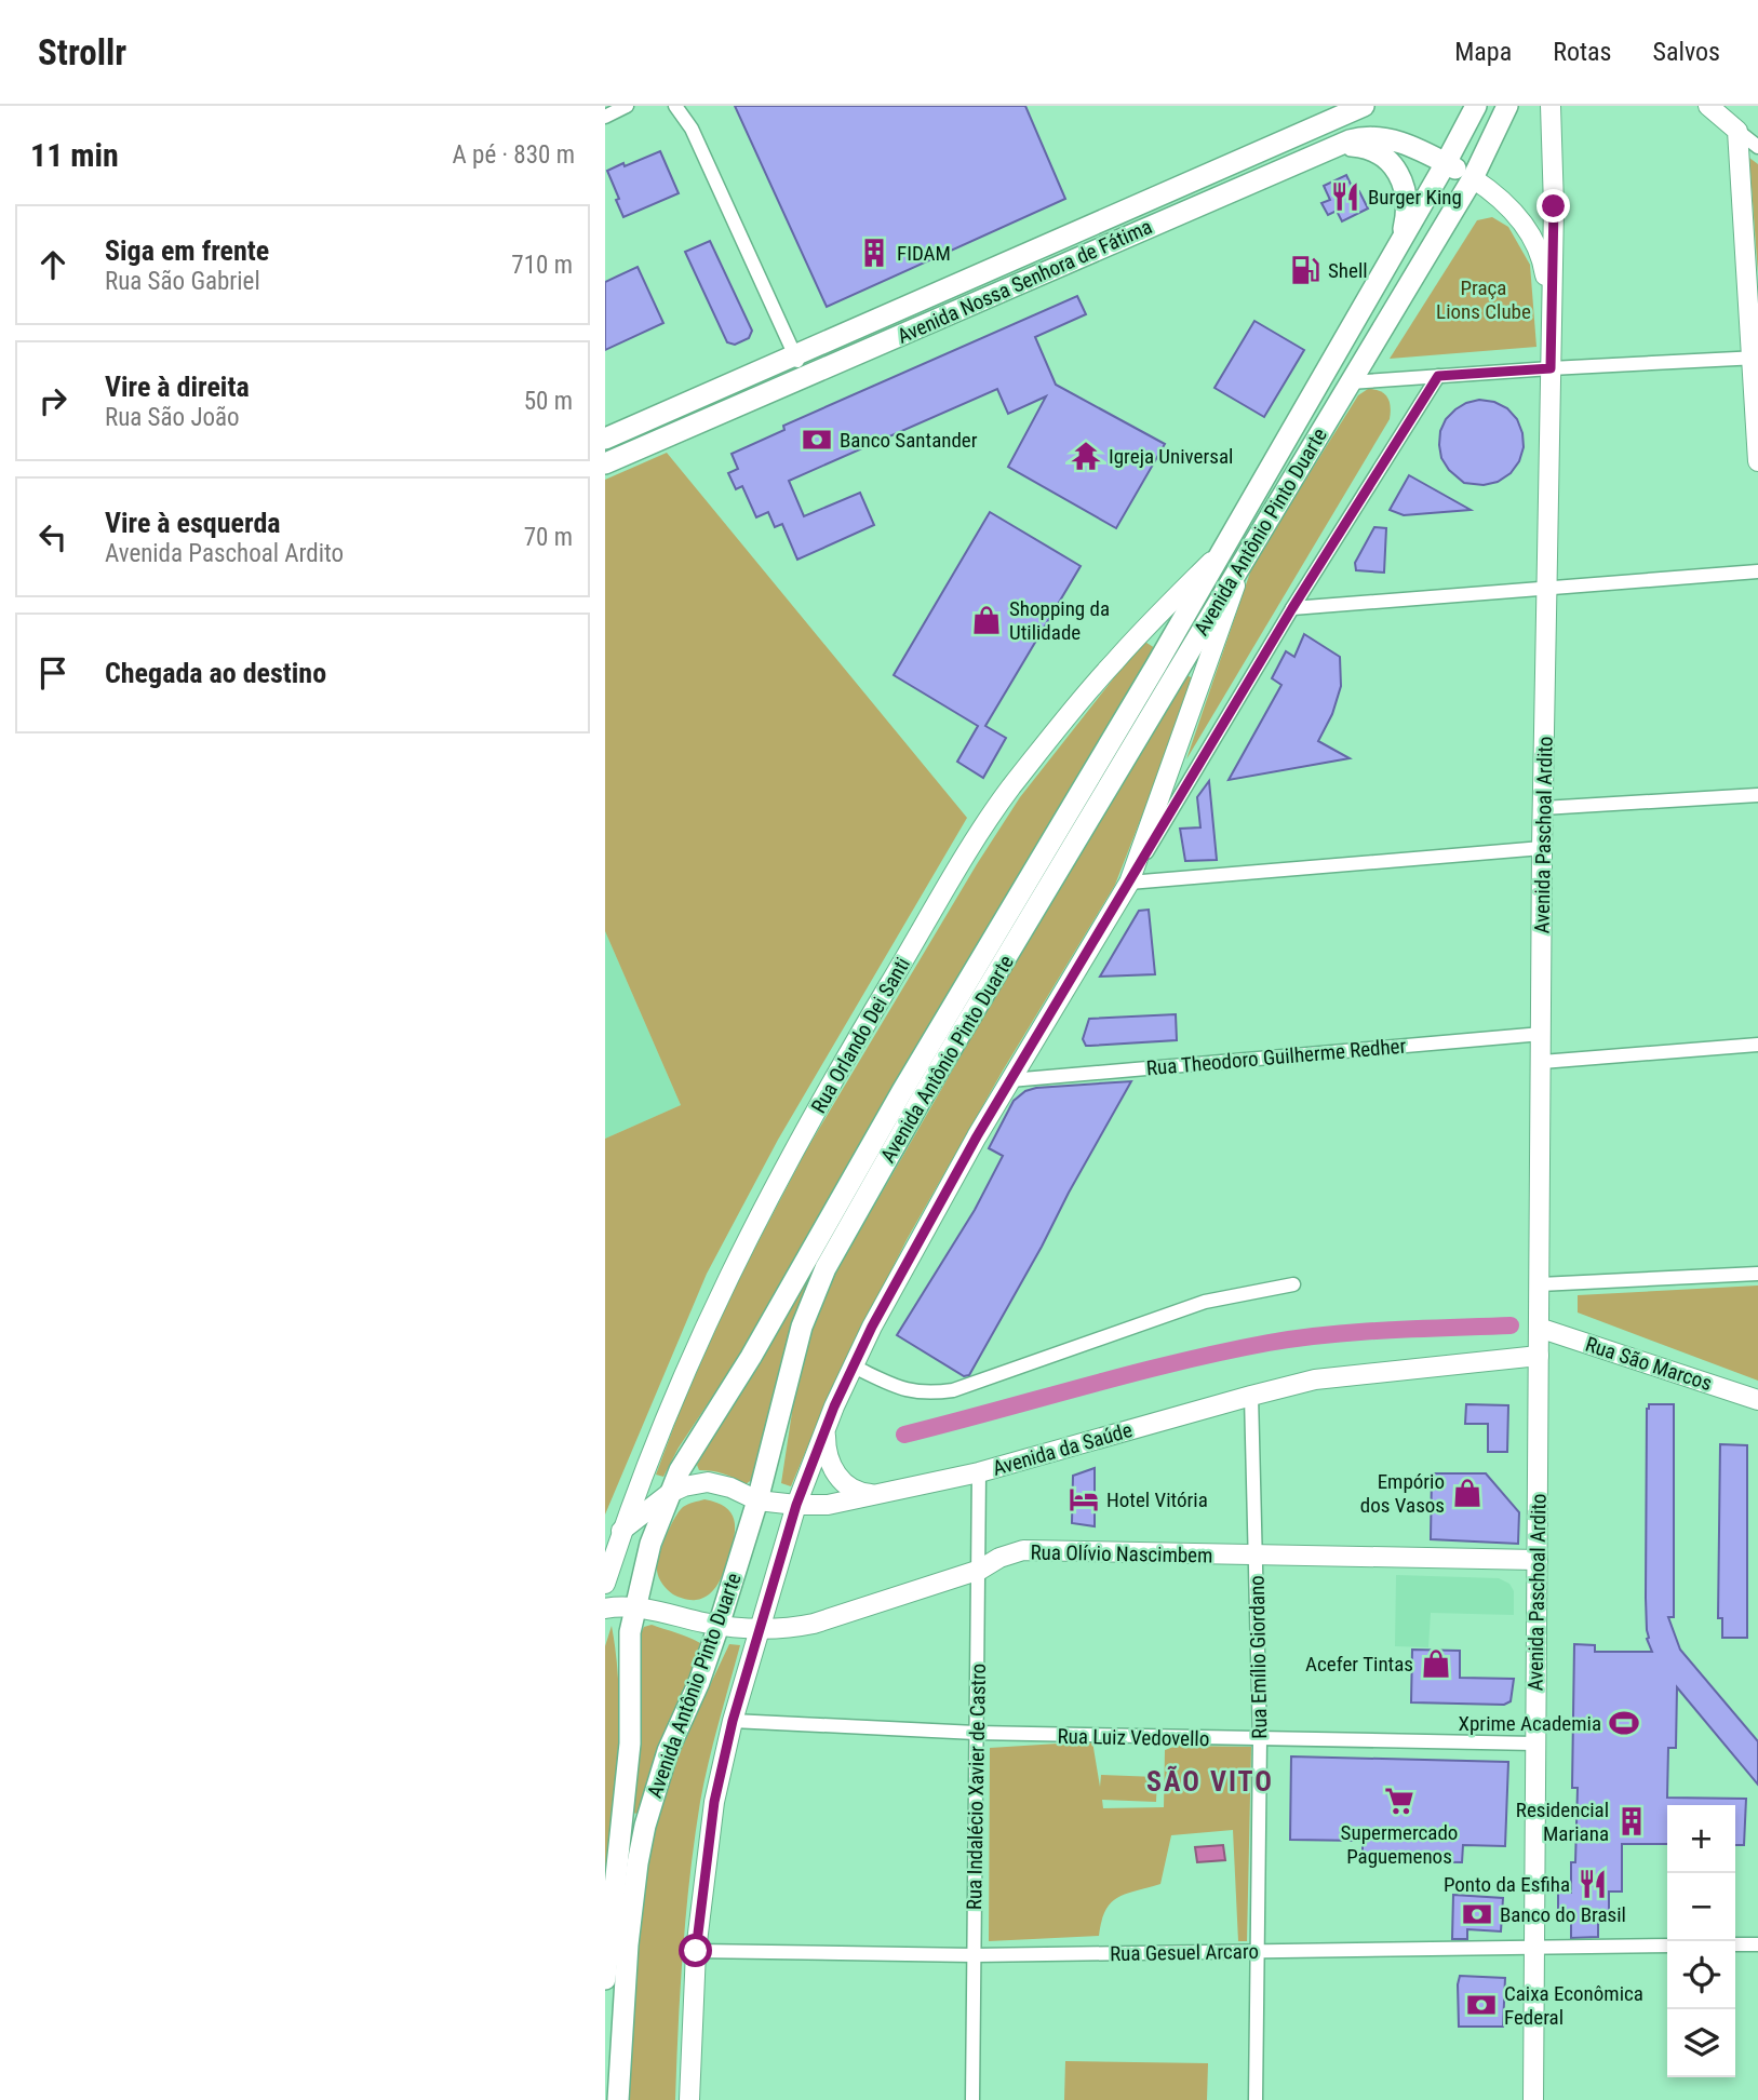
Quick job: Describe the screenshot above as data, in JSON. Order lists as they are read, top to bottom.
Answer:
{
  "streets": {
    "main road": [
      "Avenida Nossa Senhora de Fátima",
      "Avenida Antônio Pinto Duarte",
      "Avenida Paschoal Ardito",
      "Rua Orlando Dei Santi",
      "Rua São Marcos",
      "Avenida da Saúde",
      "Rua Olívio Nascimbem"
    ],
    "street": [
      "Rua Theodoro Guilherme Redher",
      "Rua Emílio Giordano",
      "Rua Luiz Vedovello",
      "Rua Indalécio Xavier de Castro",
      "Rua Gesuel Arcaro"
    ]
  },
  "crossings": [
    ["Avenida Nossa Senhora de Fátima", "Avenida Antônio Pinto Duarte"],
    ["Avenida Nossa Senhora de Fátima", "Avenida Paschoal Ardito"],
    ["Avenida Antônio Pinto Duarte", "Avenida Paschoal Ardito"],
    ["Avenida Antônio Pinto Duarte", "Rua Orlando Dei Santi"],
    ["Avenida Antônio Pinto Duarte", "Avenida da Saúde"],
    ["Avenida Antônio Pinto Duarte", "Rua Olívio Nascimbem"],
    ["Avenida Paschoal Ardito", "Rua Theodoro Guilherme Redher"],
    ["Avenida Paschoal Ardito", "Rua São Marcos"],
    ["Avenida Paschoal Ardito", "Avenida da Saúde"],
    ["Avenida Paschoal Ardito", "Rua Olívio Nascimbem"],
    ["Avenida Paschoal Ardito", "Rua Luiz Vedovello"],
    ["Avenida Paschoal Ardito", "Rua Gesuel Arcaro"],
    ["Rua Orlando Dei Santi", "Avenida da Saúde"],
    ["Avenida da Saúde", "Rua Emílio Giordano"],
    ["Avenida da Saúde", "Rua Indalécio Xavier de Castro"],
    ["Rua Olívio Nascimbem", "Rua Emílio Giordano"],
    ["Rua Olívio Nascimbem", "Rua Indalécio Xavier de Castro"],
    ["Rua Emílio Giordano", "Rua Luiz Vedovello"],
    ["Rua Emílio Giordano", "Rua Gesuel Arcaro"],
    ["Rua Luiz Vedovello", "Rua Indalécio Xavier de Castro"],
    ["Rua Indalécio Xavier de Castro", "Rua Gesuel Arcaro"]
  ],
  "districts": ["SÃO VITO"],
  "parks": ["Praça Lions Clube"],
  "places": {
    "restaurant": ["Burger King", "Ponto da Esfiha"],
    "building": ["FIDAM", "Residencial Mariana"],
    "fuel station": ["Shell"],
    "bank": ["Banco Santander", "Banco do Brasil", "Caixa Econômica Federal"],
    "temple": ["Igreja Universal"],
    "shop": ["Shopping da Utilidade", "Empório dos Vasos", "Acefer Tintas"],
    "hotel": ["Hotel Vitória"],
    "sports": ["Xprime Academia"],
    "supermarket": ["Supermercado Paguemenos"]
  },
  "page": {
    "header": "Strollr",
    "nav": ["Mapa", "Rotas", "Salvos"],
    "heading": ["11 min", "A pé · 830 m"],
    "list": [
      ["Siga em frente", "Rua São Gabriel", "710 m"],
      ["Vire à direita", "Rua São João", "50 m"],
      ["Vire à esquerda", "Avenida Paschoal Ardito", "70 m"],
      "Chegada ao destino"
    ],
    "map_buttons": ["+", "−"]
  }
}
